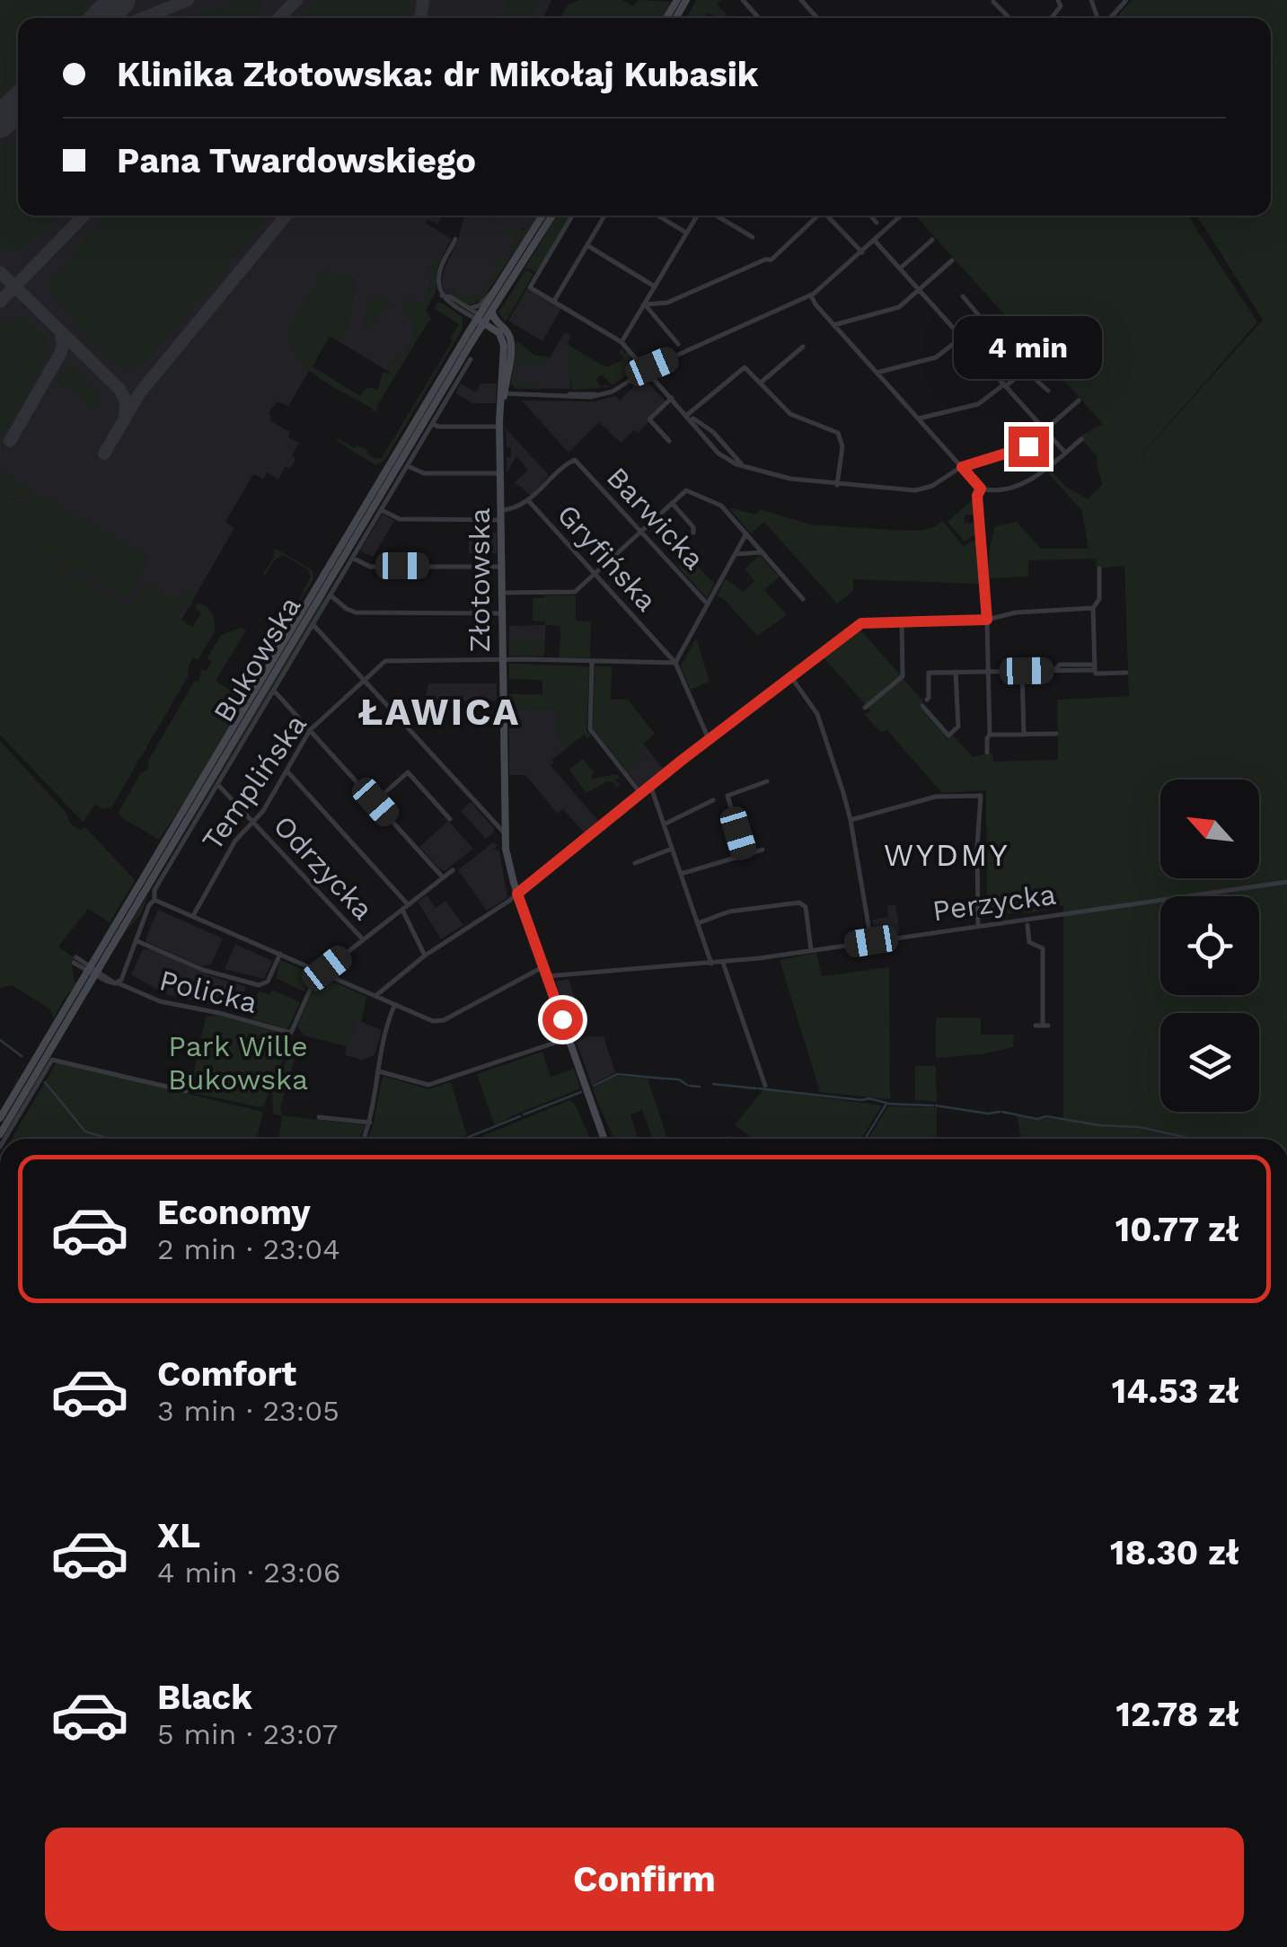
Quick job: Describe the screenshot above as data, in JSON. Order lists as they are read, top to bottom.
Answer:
{
  "streets": {
    "main road": ["Złotowska", "Bukowska"],
    "street": [
      "Barwicka",
      "Gryfińska",
      "Templińska",
      "Odrzycka",
      "Perzycka",
      "Policka"
    ]
  },
  "crossings": [
    ["Barwicka", "Gryfińska"],
    ["Gryfińska", "Złotowska"],
    ["Gryfińska", "Templińska"],
    ["Złotowska", "Bukowska"],
    ["Złotowska", "Templińska"],
    ["Złotowska", "Perzycka"],
    ["Bukowska", "Odrzycka"],
    ["Bukowska", "Policka"],
    ["Templińska", "Odrzycka"]
  ],
  "districts": ["ŁAWICA", "WYDMY"],
  "parks": ["Park Wille Bukowska"],
  "north": "top left",
  "page": {
    "banner": ["Klinika Złotowska: dr Mikołaj Kubasik", "Pana Twardowskiego"],
    "bubble": "4 min",
    "list": [
      {
        "name": "Economy",
        "note": "2 min · 23:04",
        "value": "10.77 zł"
      },
      {
        "name": "Comfort",
        "note": "3 min · 23:05",
        "value": "14.53 zł"
      },
      {
        "name": "XL",
        "note": "4 min · 23:06",
        "value": "18.30 zł"
      },
      {
        "name": "Black",
        "note": "5 min · 23:07",
        "value": "12.78 zł"
      }
    ],
    "buttons": "Confirm"
  }
}
